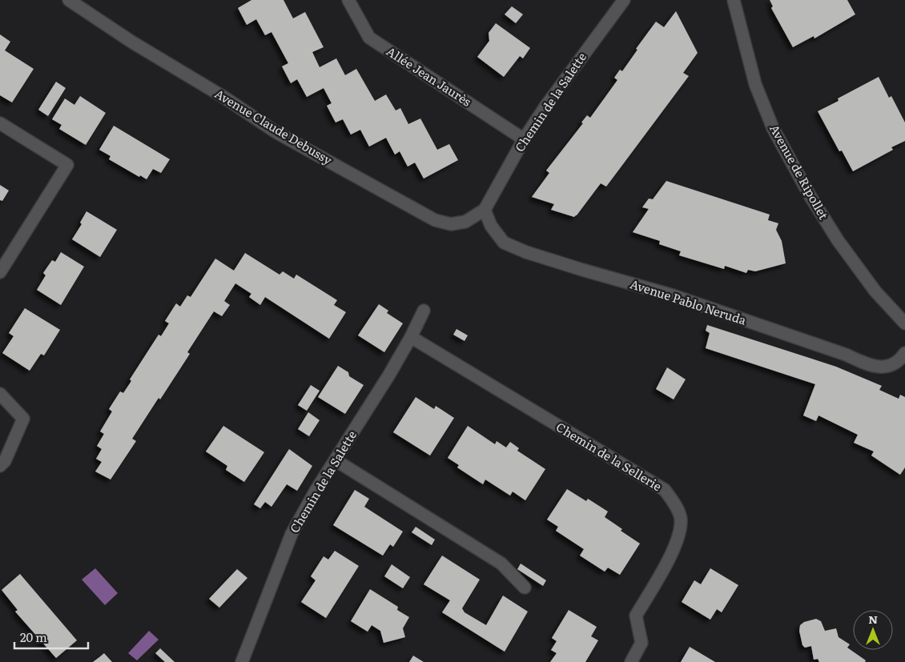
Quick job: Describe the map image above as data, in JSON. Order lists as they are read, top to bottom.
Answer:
{
  "streets": {
    "street": [
      "Allée Jean Jaurès",
      "Chemin de la Salette",
      "Avenue Claude Debussy",
      "Avenue de Ripollet",
      "Avenue Pablo Neruda",
      "Chemin de la Sellerie"
    ]
  },
  "crossings": [
    ["Allée Jean Jaurès", "Chemin de la Salette"],
    ["Chemin de la Salette", "Avenue Claude Debussy"],
    ["Chemin de la Salette", "Avenue Pablo Neruda"],
    ["Chemin de la Salette", "Chemin de la Sellerie"],
    ["Avenue Claude Debussy", "Avenue Pablo Neruda"]
  ],
  "scale_bar": "20 m",
  "north": "top"
}
